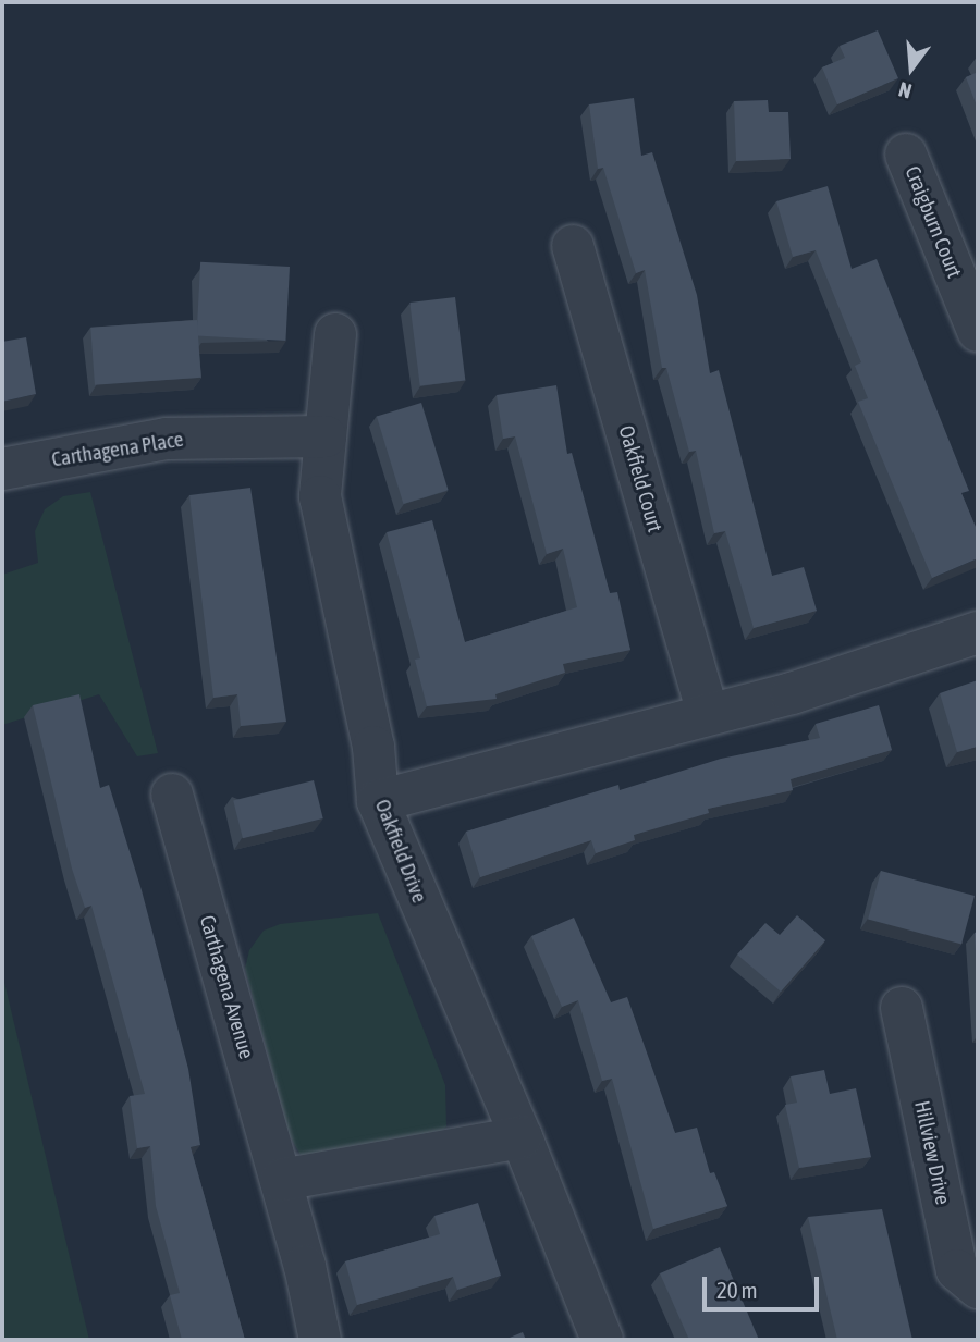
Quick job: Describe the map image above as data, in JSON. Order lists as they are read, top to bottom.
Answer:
{
  "streets": {
    "street": [
      "Craigburn Court",
      "Carthagena Place",
      "Oakfield Court",
      "Oakfield Drive",
      "Carthagena Avenue",
      "Hillview Drive"
    ]
  },
  "crossings": [
    ["Carthagena Place", "Oakfield Drive"]
  ],
  "scale_bar": "20 m",
  "north": "bottom"
}
